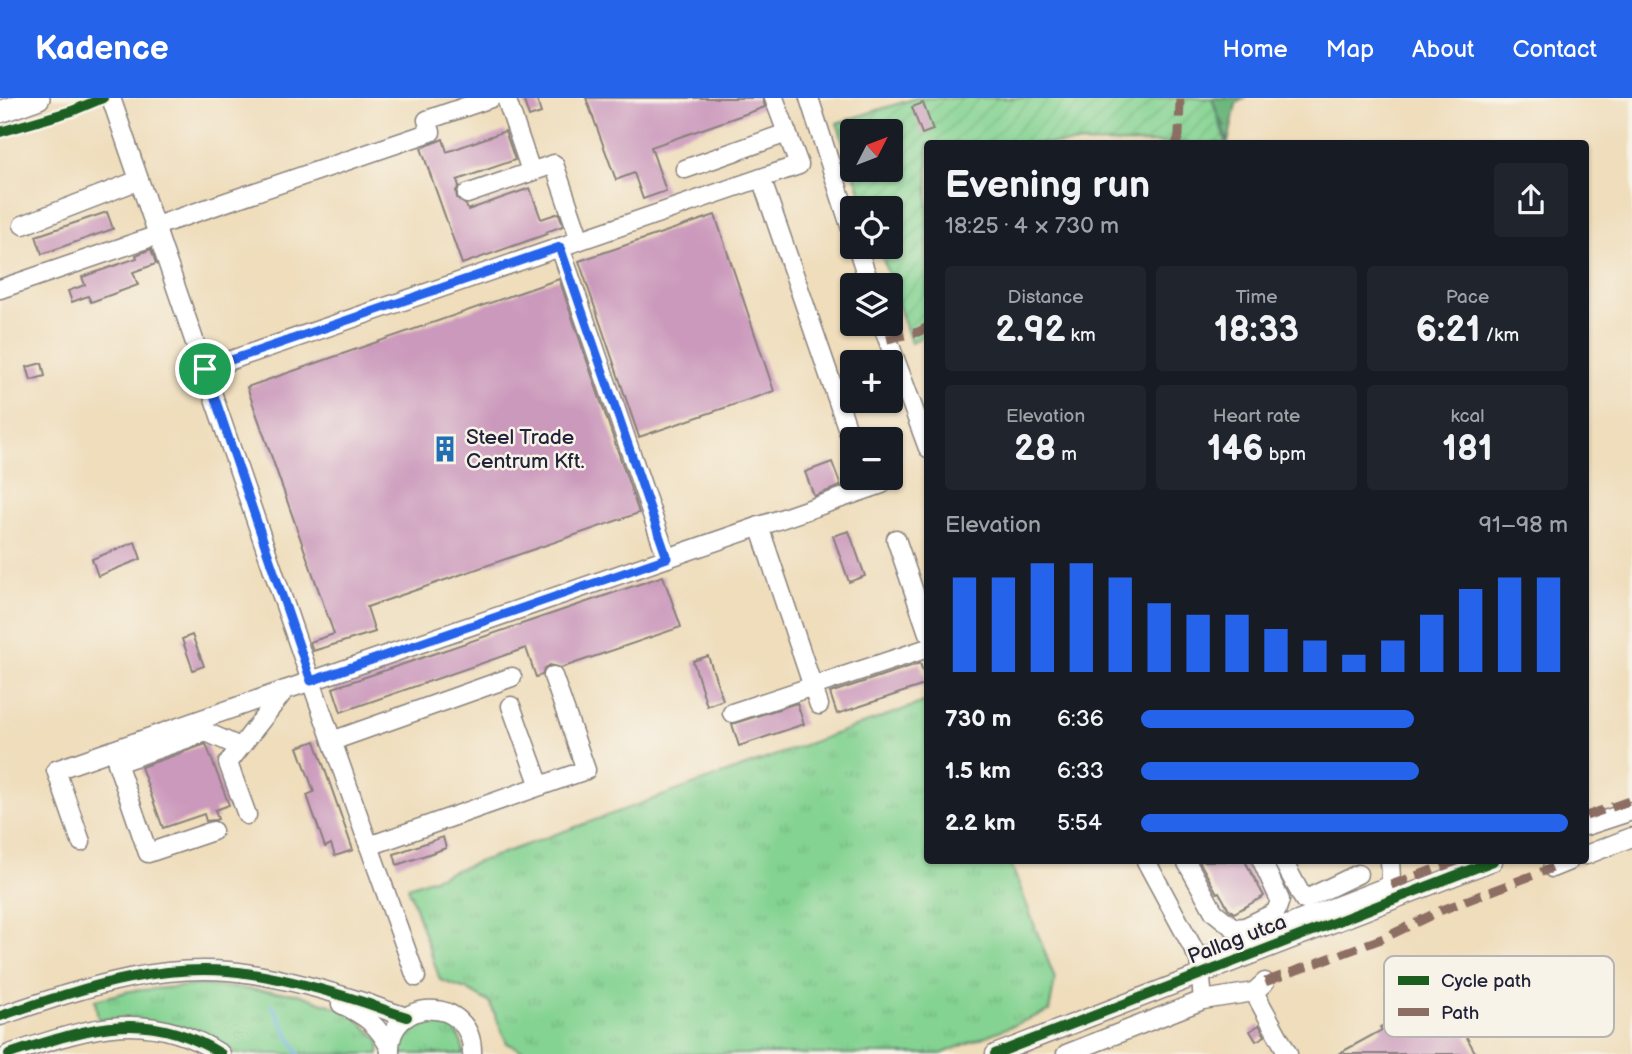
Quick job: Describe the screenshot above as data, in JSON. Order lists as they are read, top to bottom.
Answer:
{
  "streets": {
    "street": ["Pallag utca"]
  },
  "places": {
    "building": ["Steel Trade Centrum Kft."]
  },
  "legend": ["Cycle path", "Path"],
  "north": "top right",
  "page": {
    "header": "Kadence",
    "nav": [
      "Home",
      "Map",
      "About",
      "Contact"
    ],
    "map_buttons": ["+", "−"],
    "heading": ["Evening run", "18:25 · 4 × 730 m"],
    "stats": [
      ["Distance", "2.92 km"],
      ["Time", "18:33"],
      ["Pace", "6:21 /km"],
      ["Elevation", "28 m"],
      ["Heart rate", "146 bpm"],
      ["kcal", "181"]
    ],
    "chart": ["Elevation", "91–98 m"],
    "list": [
      {
        "name": "730 m",
        "note": "6:36"
      },
      {
        "name": "1.5 km",
        "note": "6:33"
      },
      {
        "name": "2.2 km",
        "note": "5:54"
      }
    ]
  }
}
